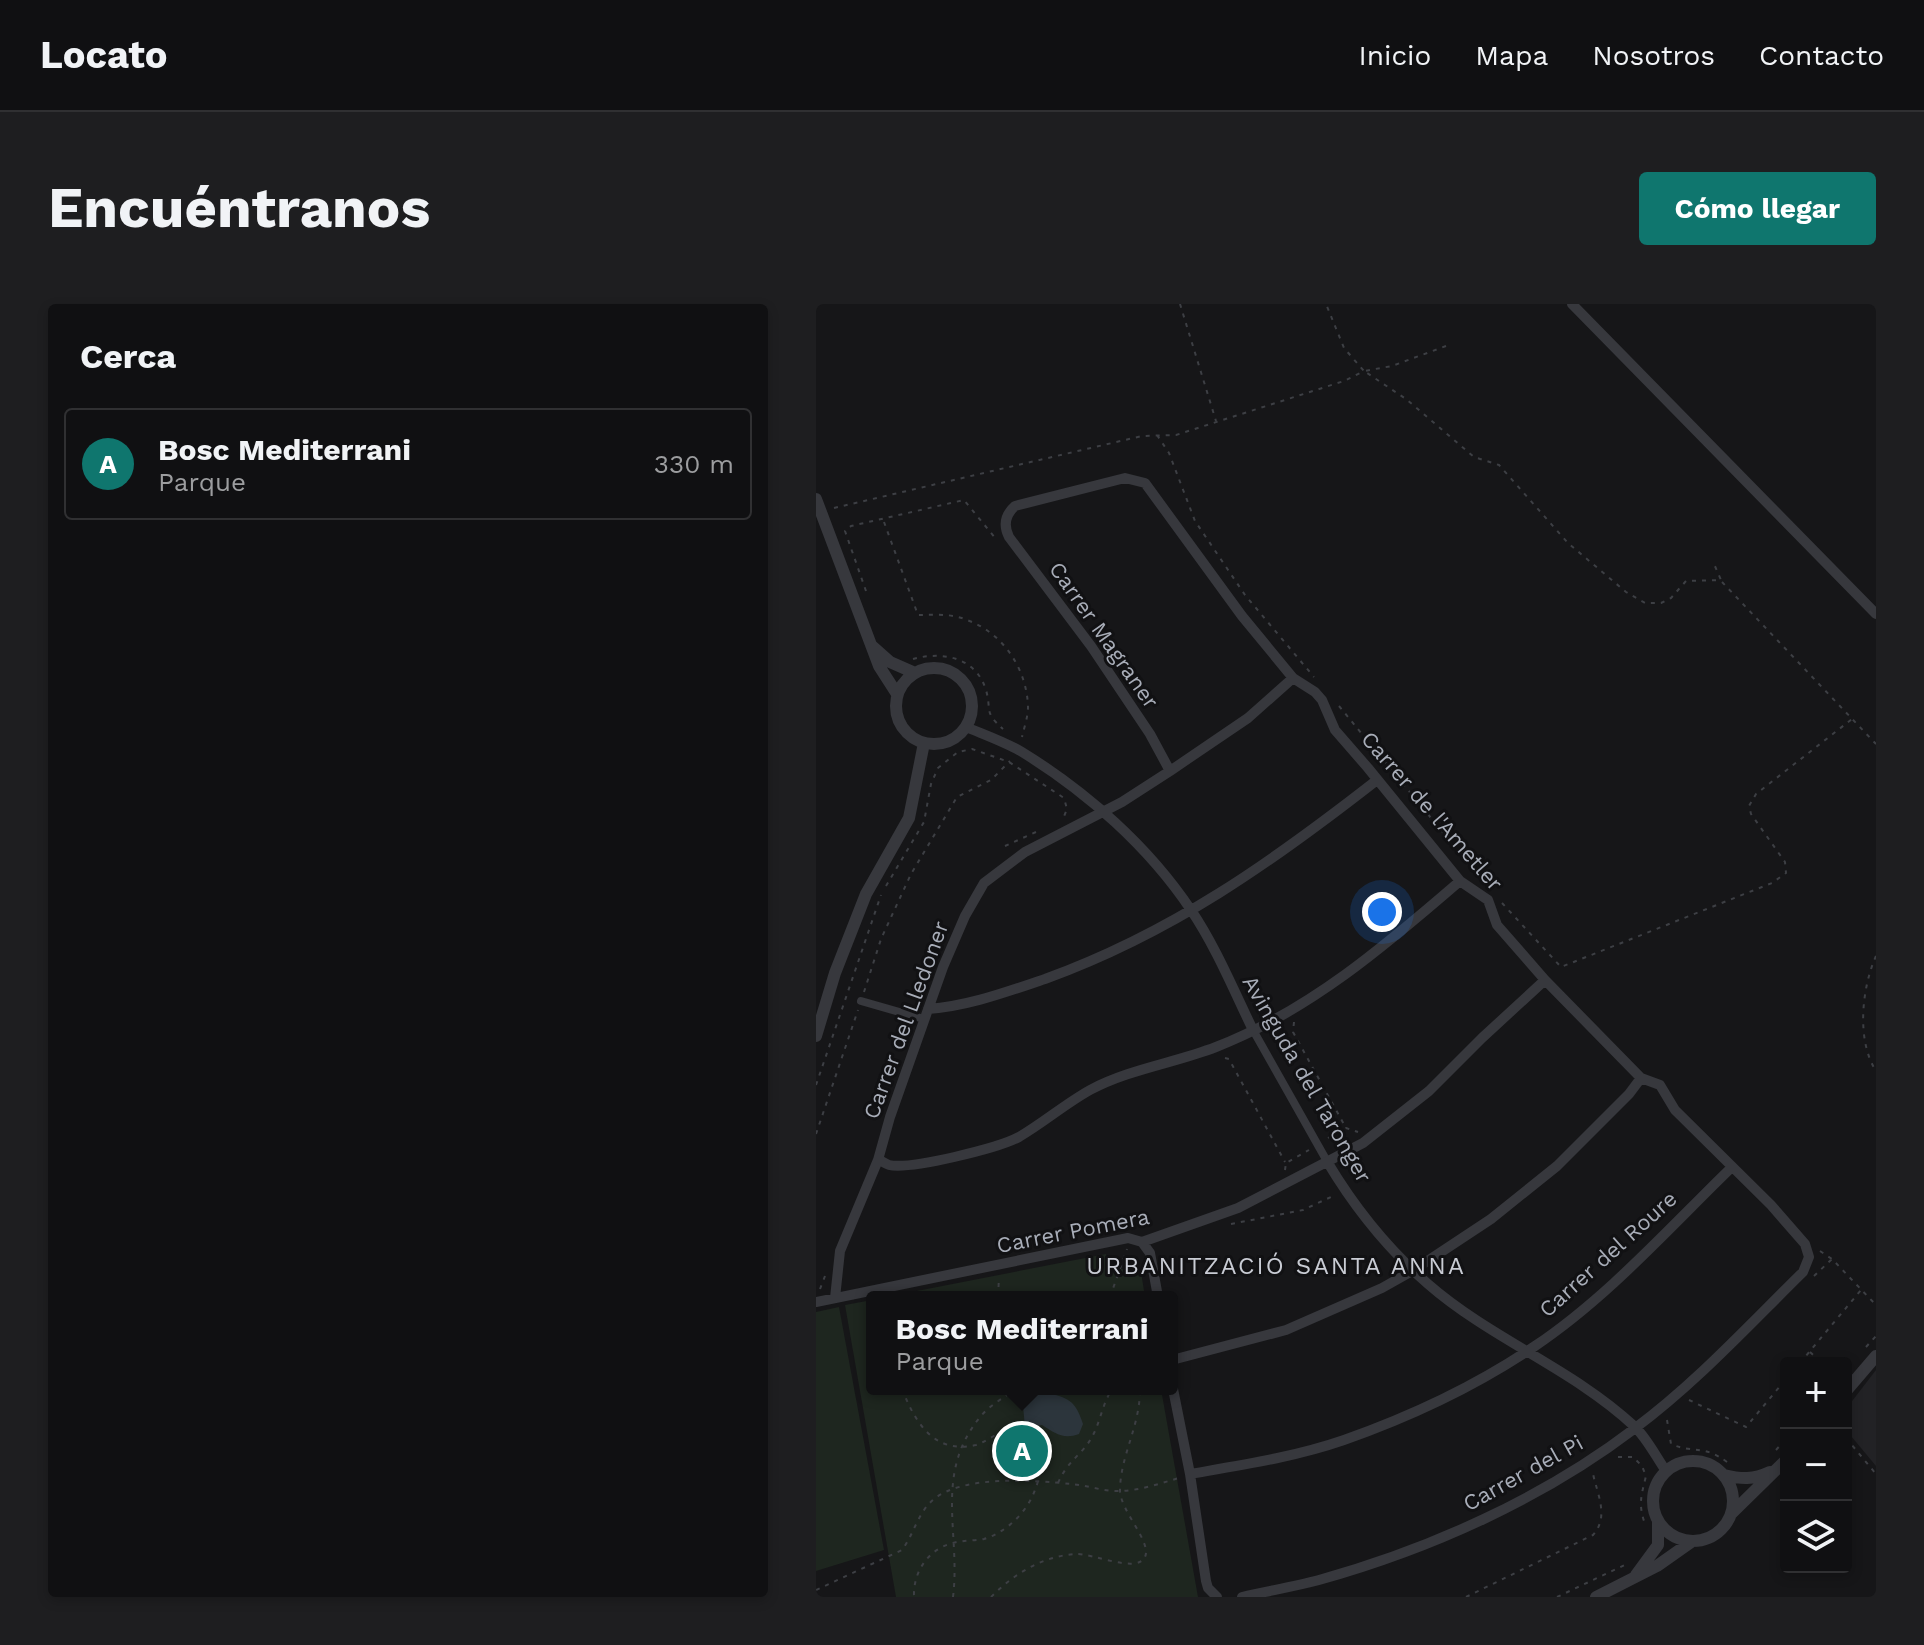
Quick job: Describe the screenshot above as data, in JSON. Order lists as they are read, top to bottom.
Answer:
{
  "streets": {
    "street": [
      "Carrer Magraner",
      "Carrer de l'Ametler",
      "Carrer del Lledoner",
      "Avinguda del Taronger",
      "Carrer Pomera",
      "Carrer del Roure",
      "Carrer del Pi"
    ]
  },
  "crossings": [
    ["Carrer Magraner", "Carrer de l'Ametler"],
    ["Carrer Magraner", "Carrer del Lledoner"],
    ["Carrer de l'Ametler", "Carrer del Lledoner"],
    ["Carrer de l'Ametler", "Carrer Pomera"],
    ["Carrer de l'Ametler", "Carrer del Roure"],
    ["Carrer de l'Ametler", "Carrer del Pi"],
    ["Carrer del Lledoner", "Avinguda del Taronger"],
    ["Carrer del Lledoner", "Carrer Pomera"],
    ["Avinguda del Taronger", "Carrer Pomera"],
    ["Avinguda del Taronger", "Carrer del Roure"],
    ["Avinguda del Taronger", "Carrer del Pi"]
  ],
  "districts": ["URBANITZACIÓ SANTA ANNA"],
  "page": {
    "header": "Locato",
    "nav": [
      "Inicio",
      "Mapa",
      "Nosotros",
      "Contacto"
    ],
    "buttons": "Cómo llegar",
    "title": "Encuéntranos",
    "heading": "Cerca",
    "list": [
      {
        "mark": "A",
        "name": "Bosc Mediterrani",
        "note": "Parque",
        "value": "330 m"
      }
    ],
    "popup": ["Bosc Mediterrani", "Parque"],
    "map_buttons": ["+", "−"],
    "pins": "A"
  }
}
